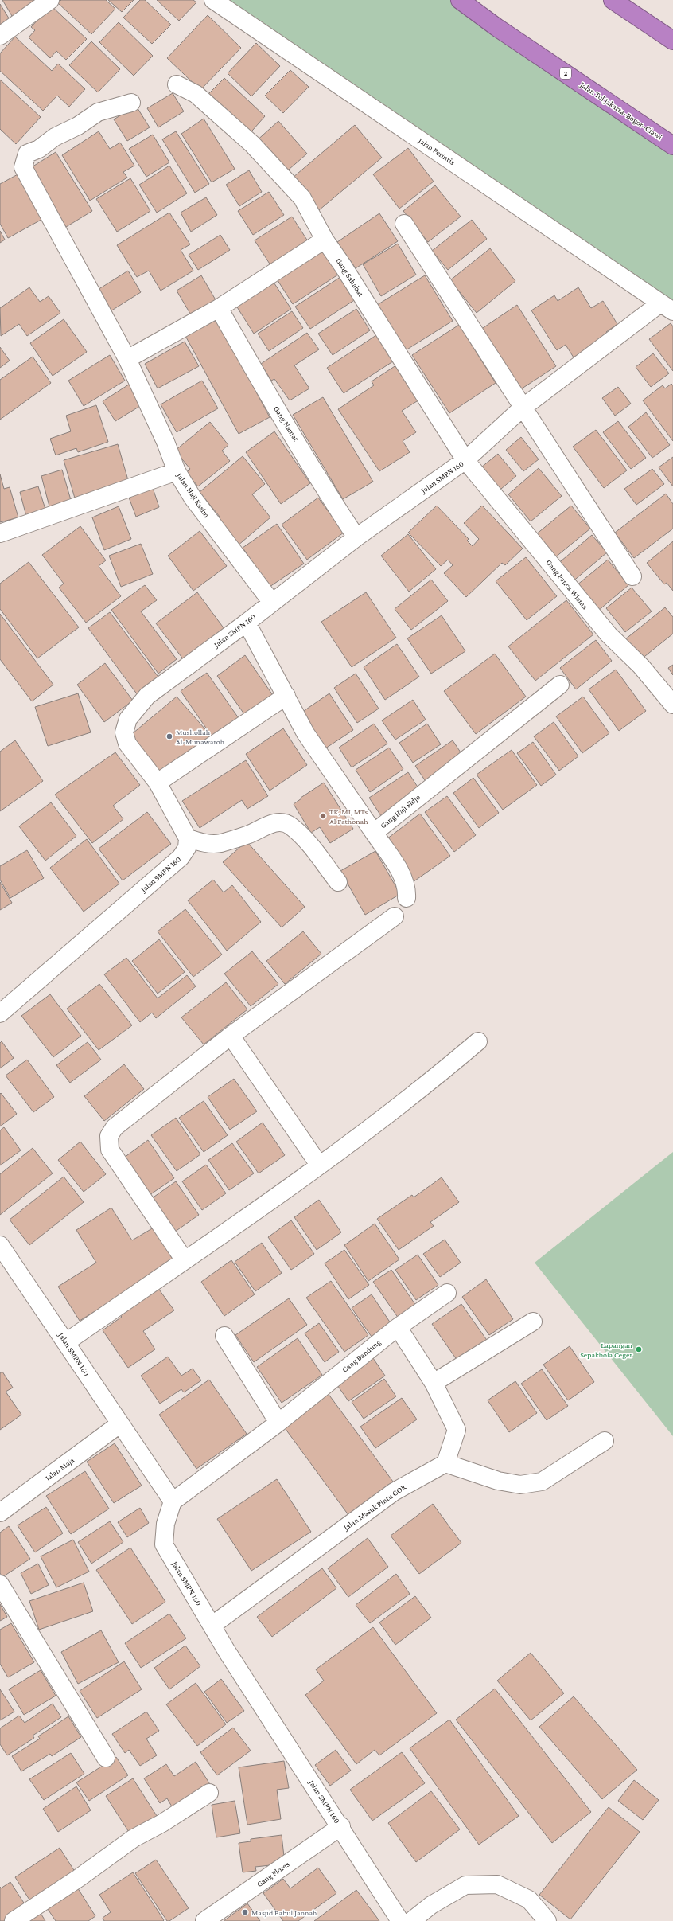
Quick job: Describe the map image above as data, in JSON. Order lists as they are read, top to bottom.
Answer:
{
  "streets": {
    "highway": ["2", "Jalan Tol Jakarta–Bogor–Ciawi"],
    "street": [
      "Jalan Perintis",
      "Gang Sahabat",
      "Gang Namat",
      "Jalan SMPN 160",
      "Jalan Haji Kasim",
      "Gang Panca Wisma",
      "Gang Haji Sidjo",
      "Gang Bandung",
      "Jalan Maja",
      "Jalan Masuk Pintu GOR",
      "Gang Flores"
    ]
  },
  "crossings": [
    ["Jalan Perintis", "Jalan SMPN 160"],
    ["Gang Sahabat", "Jalan SMPN 160"],
    ["Gang Sahabat", "Gang Panca Wisma"],
    ["Gang Namat", "Jalan SMPN 160"],
    ["Jalan SMPN 160", "Jalan Haji Kasim"],
    ["Jalan SMPN 160", "Gang Panca Wisma"],
    ["Jalan SMPN 160", "Gang Haji Sidjo"],
    ["Jalan SMPN 160", "Gang Bandung"],
    ["Jalan SMPN 160", "Jalan Maja"],
    ["Jalan SMPN 160", "Jalan Masuk Pintu GOR"],
    ["Jalan SMPN 160", "Gang Flores"]
  ],
  "places": [
    "Mushollah Al-Munawaroh",
    "TK, MI, MTs Al Fathonah",
    "Lapangan Sepakbola Ceger",
    "Masjid Babul Jannah"
  ]
}
